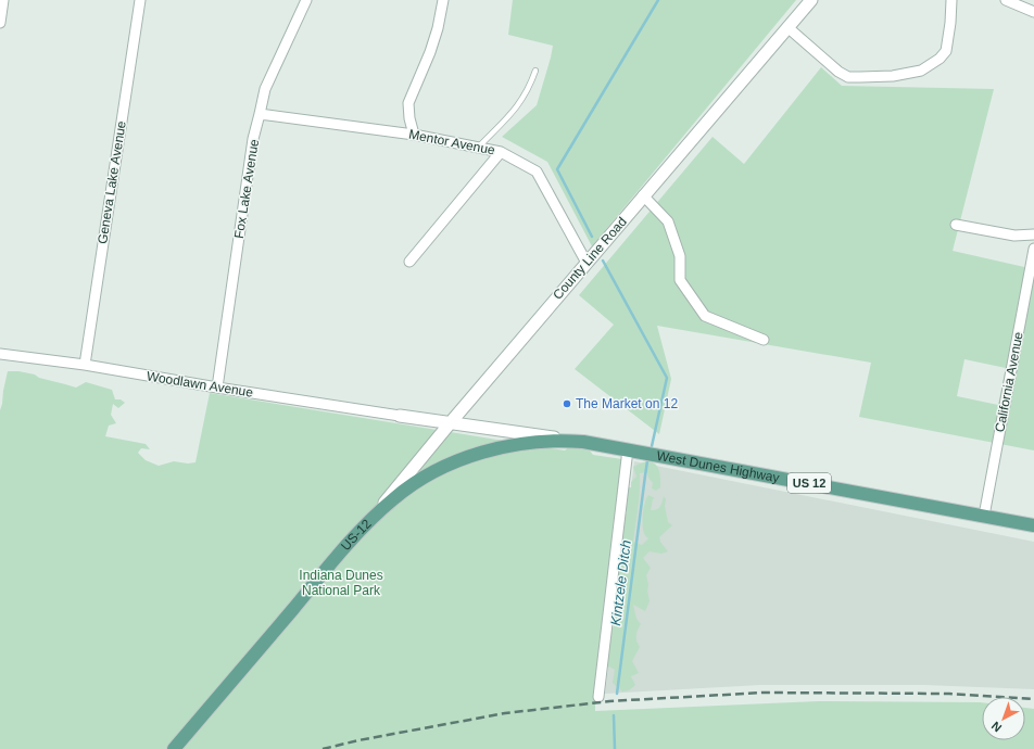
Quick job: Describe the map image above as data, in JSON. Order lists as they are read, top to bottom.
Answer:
{
  "streets": {
    "main road": ["West Dunes Highway", "US 12", "US-12"],
    "street": [
      "Mentor Avenue",
      "Geneva Lake Avenue",
      "Fox Lake Avenue",
      "County Line Road",
      "California Avenue",
      "Woodlawn Avenue"
    ]
  },
  "crossings": [
    ["Mentor Avenue", "Fox Lake Avenue"],
    ["Mentor Avenue", "County Line Road"],
    ["Geneva Lake Avenue", "Woodlawn Avenue"],
    ["Fox Lake Avenue", "Woodlawn Avenue"],
    ["County Line Road", "West Dunes Highway"],
    ["County Line Road", "US-12"],
    ["California Avenue", "West Dunes Highway"],
    ["Woodlawn Avenue", "West Dunes Highway"],
    ["West Dunes Highway", "US-12"]
  ],
  "water": ["Kintzele Ditch"],
  "parks": ["Indiana Dunes National Park"],
  "places": ["The Market on 12"],
  "north": "bottom left"
}
